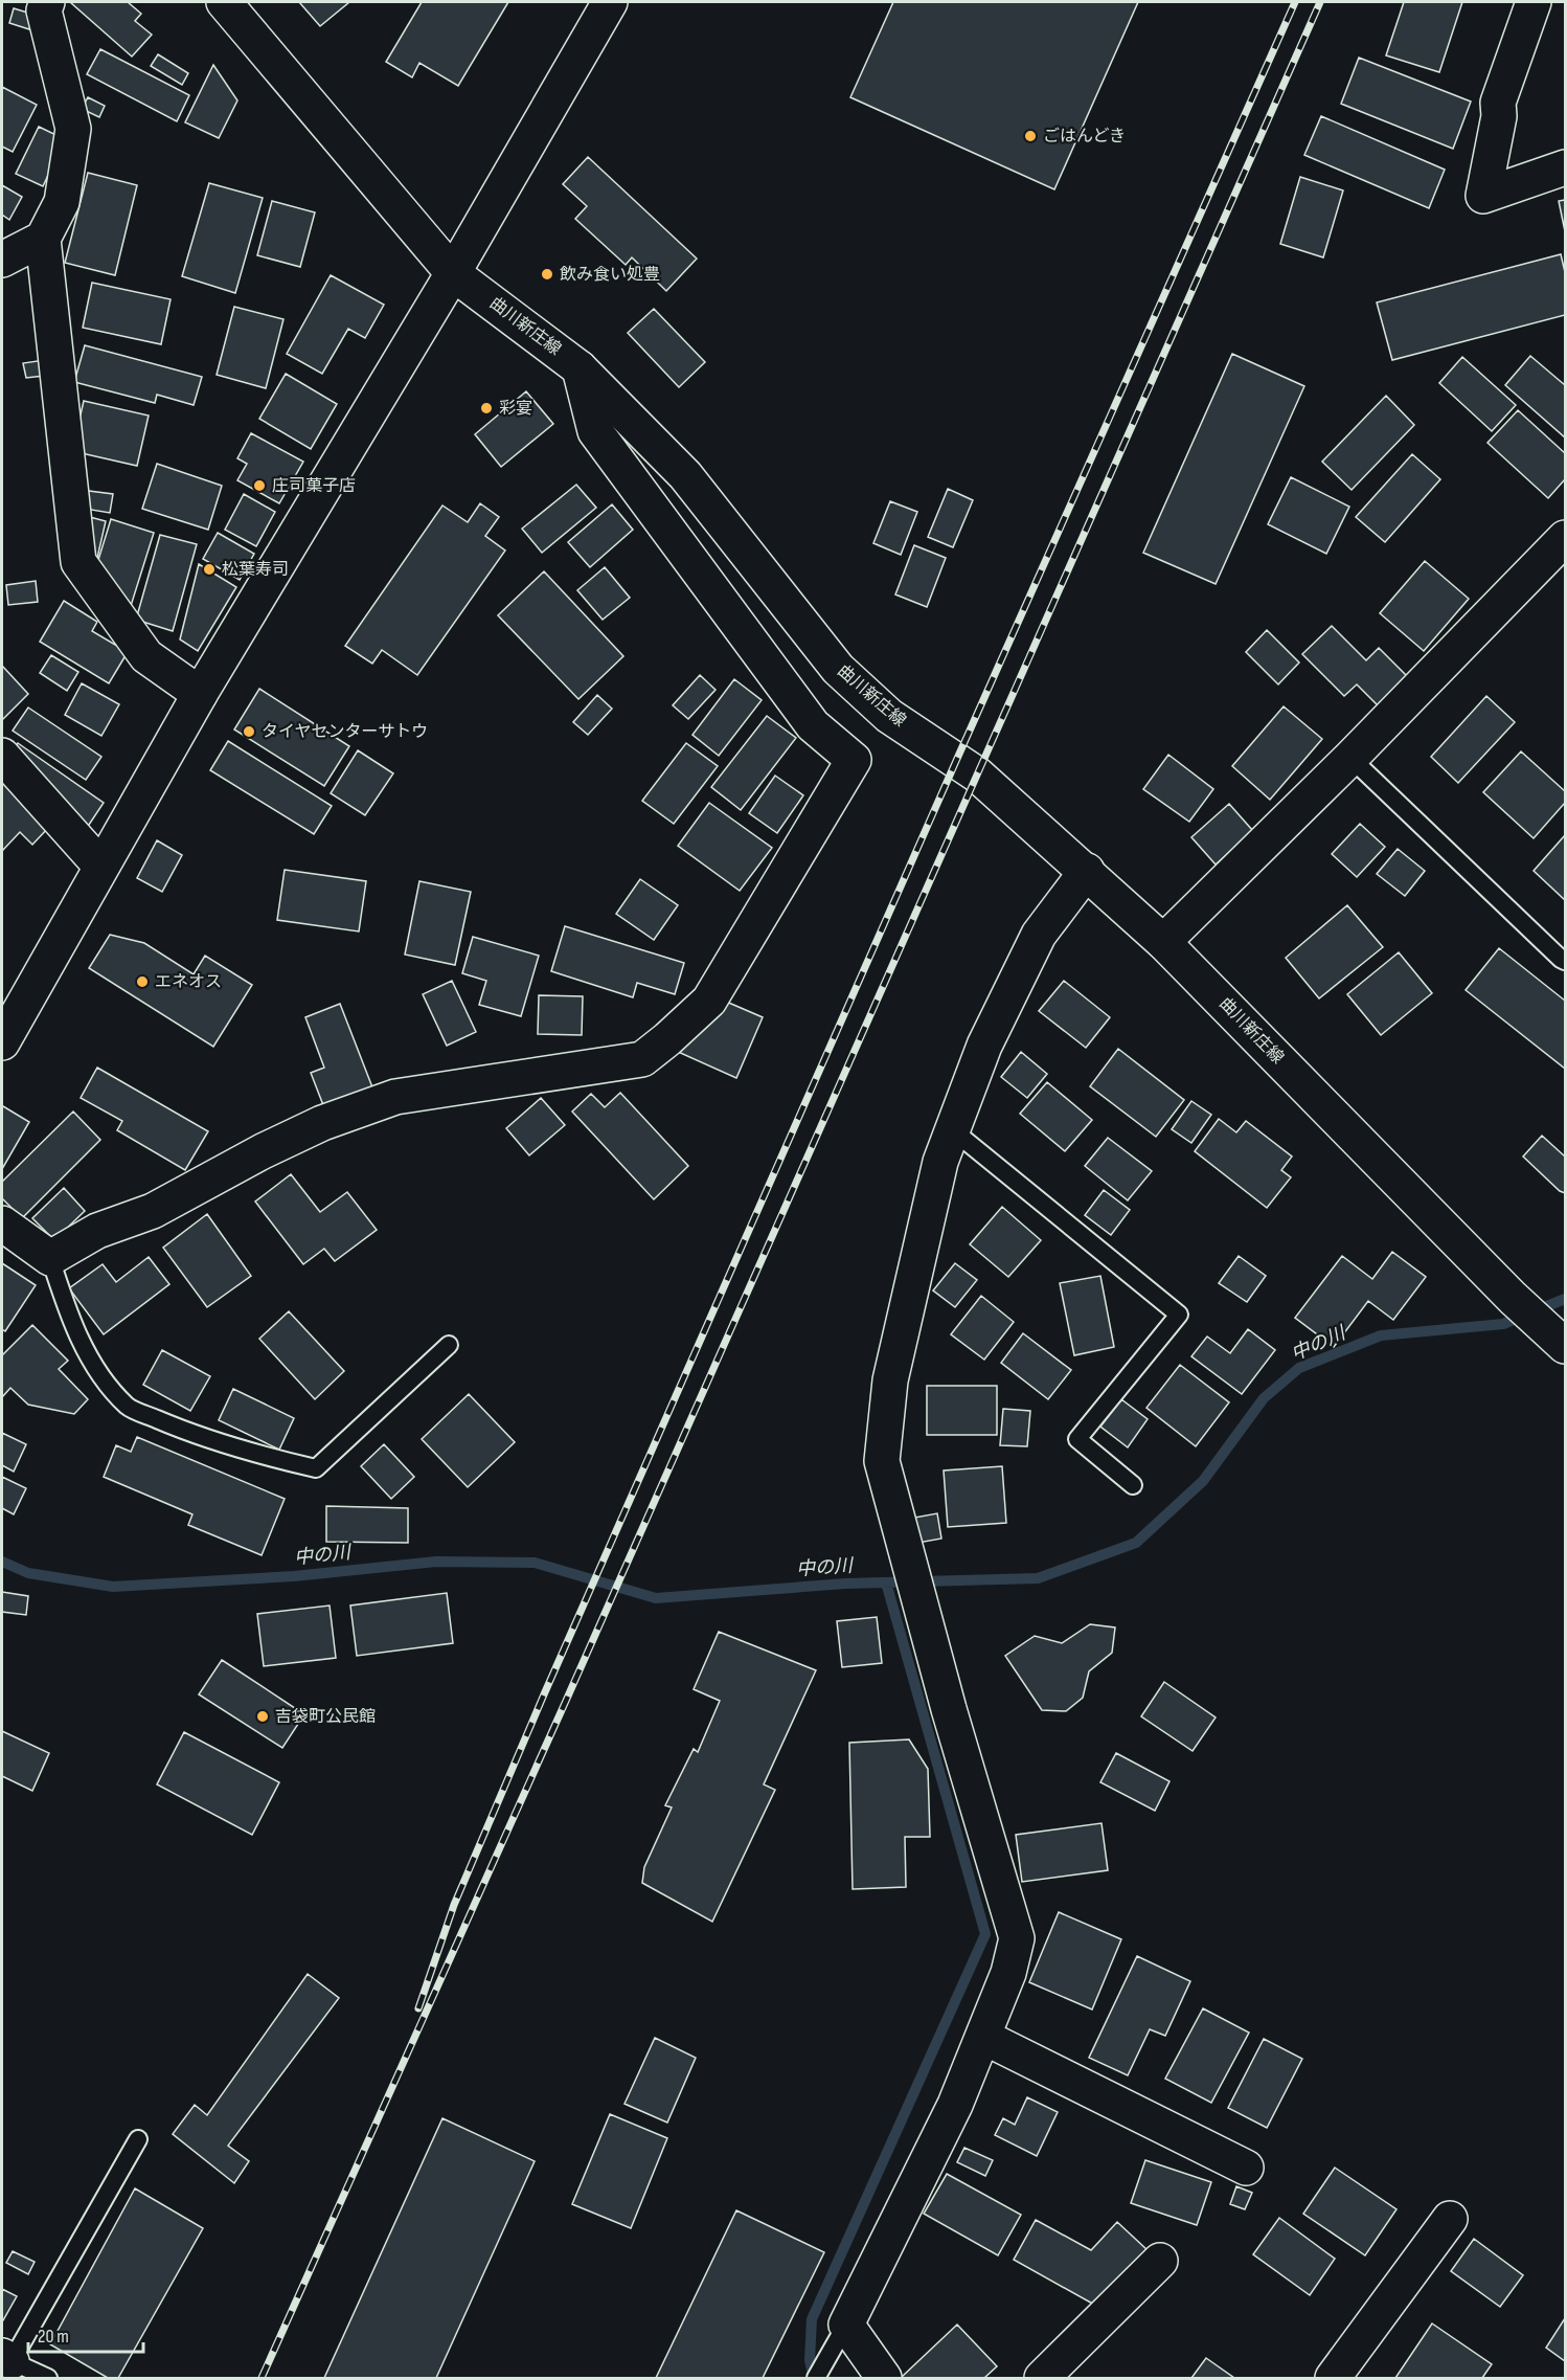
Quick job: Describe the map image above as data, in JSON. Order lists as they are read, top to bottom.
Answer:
{
  "streets": {
    "street": ["曲川新庄線"]
  },
  "water": ["中の川"],
  "places": [
    "ごはんどき",
    "飲み食い処豊",
    "彩宴",
    "庄司菓子店",
    "松葉寿司",
    "タイヤセンターサトウ",
    "エネオス",
    "吉袋町公民館"
  ],
  "scale_bar": "20 m"
}
